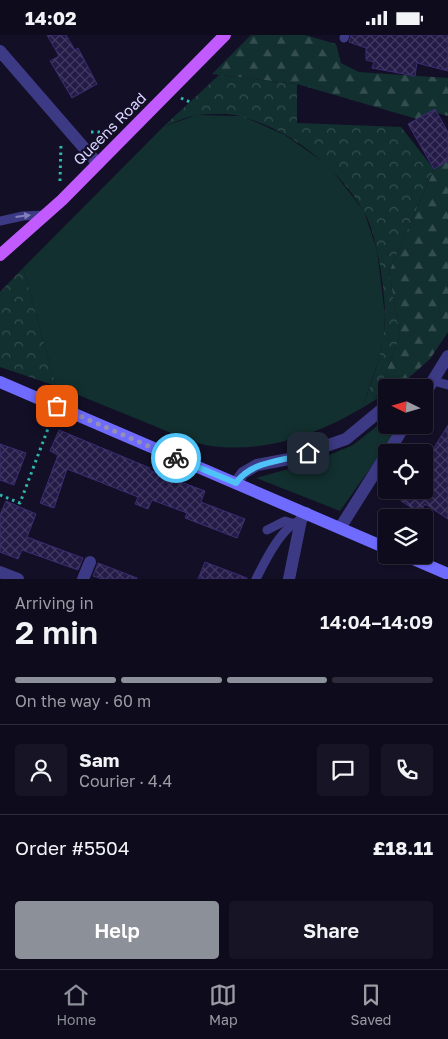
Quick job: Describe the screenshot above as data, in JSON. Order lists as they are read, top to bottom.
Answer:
{
  "streets": {
    "main road": ["Queens Road"]
  },
  "north": "left",
  "page": {
    "status": "14:02",
    "heading": ["2 min", "Arriving in", "14:04–14:09"],
    "panel": [
      "Sam",
      "Courier · 4.4",
      "Order #5504",
      "£18.11"
    ],
    "bar": "On the way · 60 m",
    "buttons": ["Help", "Share"],
    "tabs": ["Home", "Map", "Saved"]
  }
}
